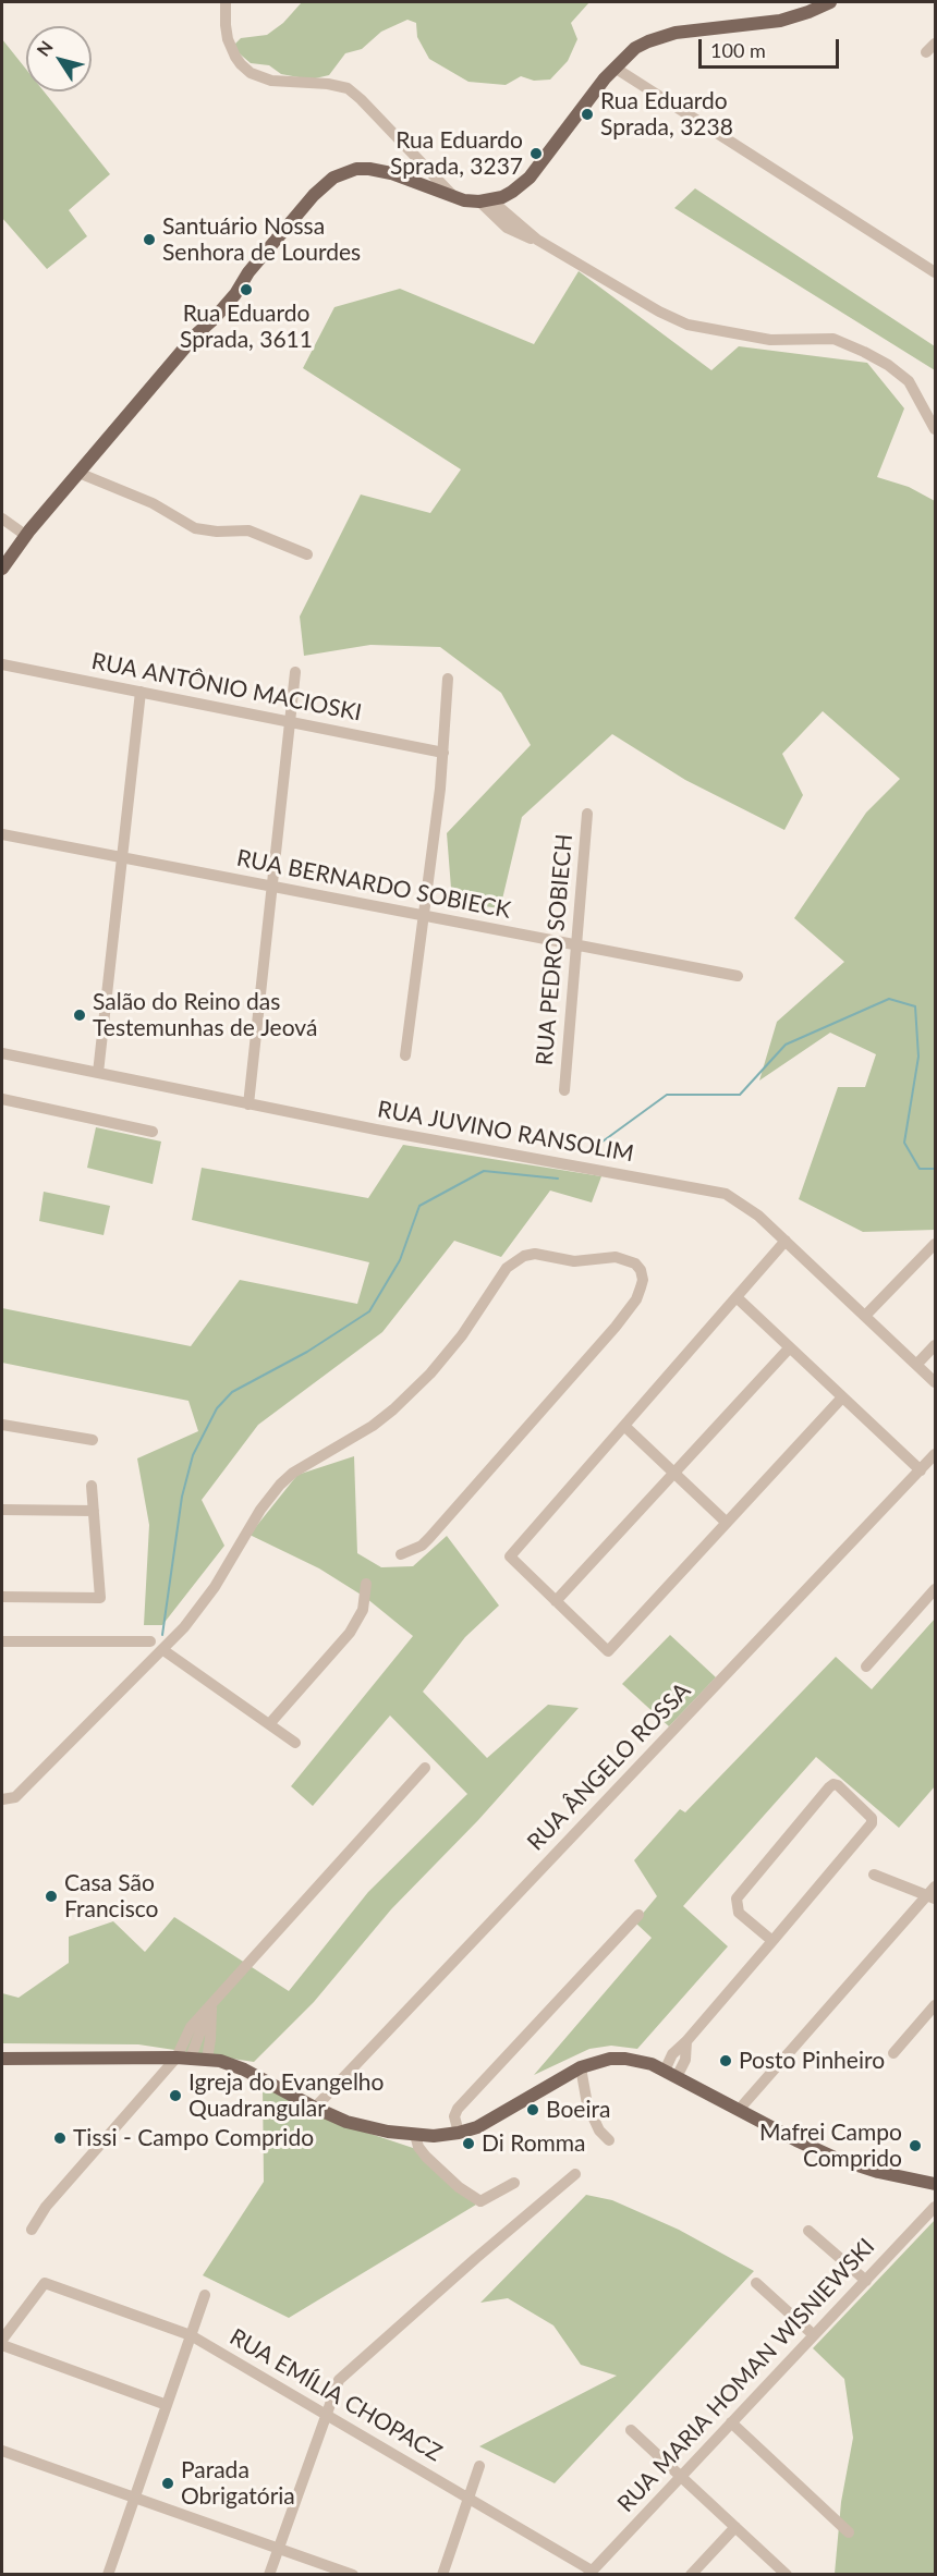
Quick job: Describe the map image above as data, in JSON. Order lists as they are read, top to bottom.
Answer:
{
  "streets": {
    "street": [
      "RUA ANTÔNIO MACIOSKI",
      "RUA BERNARDO SOBIECK",
      "RUA PEDRO SOBIECH",
      "RUA JUVINO RANSOLIM",
      "RUA ÂNGELO ROSSA",
      "RUA MARIA HOMAN WISNIEWSKI",
      "RUA EMÍLIA CHOPACZ"
    ]
  },
  "crossings": [
    ["RUA BERNARDO SOBIECK", "RUA PEDRO SOBIECH"],
    ["RUA MARIA HOMAN WISNIEWSKI", "RUA EMÍLIA CHOPACZ"]
  ],
  "places": [
    "Rua Eduardo Sprada, 3238",
    "Rua Eduardo Sprada, 3237",
    "Santuário Nossa Senhora de Lourdes",
    "Rua Eduardo Sprada, 3611",
    "Salão do Reino das Testemunhas de Jeová",
    "Casa São Francisco",
    "Posto Pinheiro",
    "Igreja do Evangelho Quadrangular",
    "Boeira",
    "Tissi - Campo Comprido",
    "Di Romma",
    "Mafrei Campo Comprido",
    "Parada Obrigatória"
  ],
  "scale_bar": "100 m",
  "north": "top left"
}
